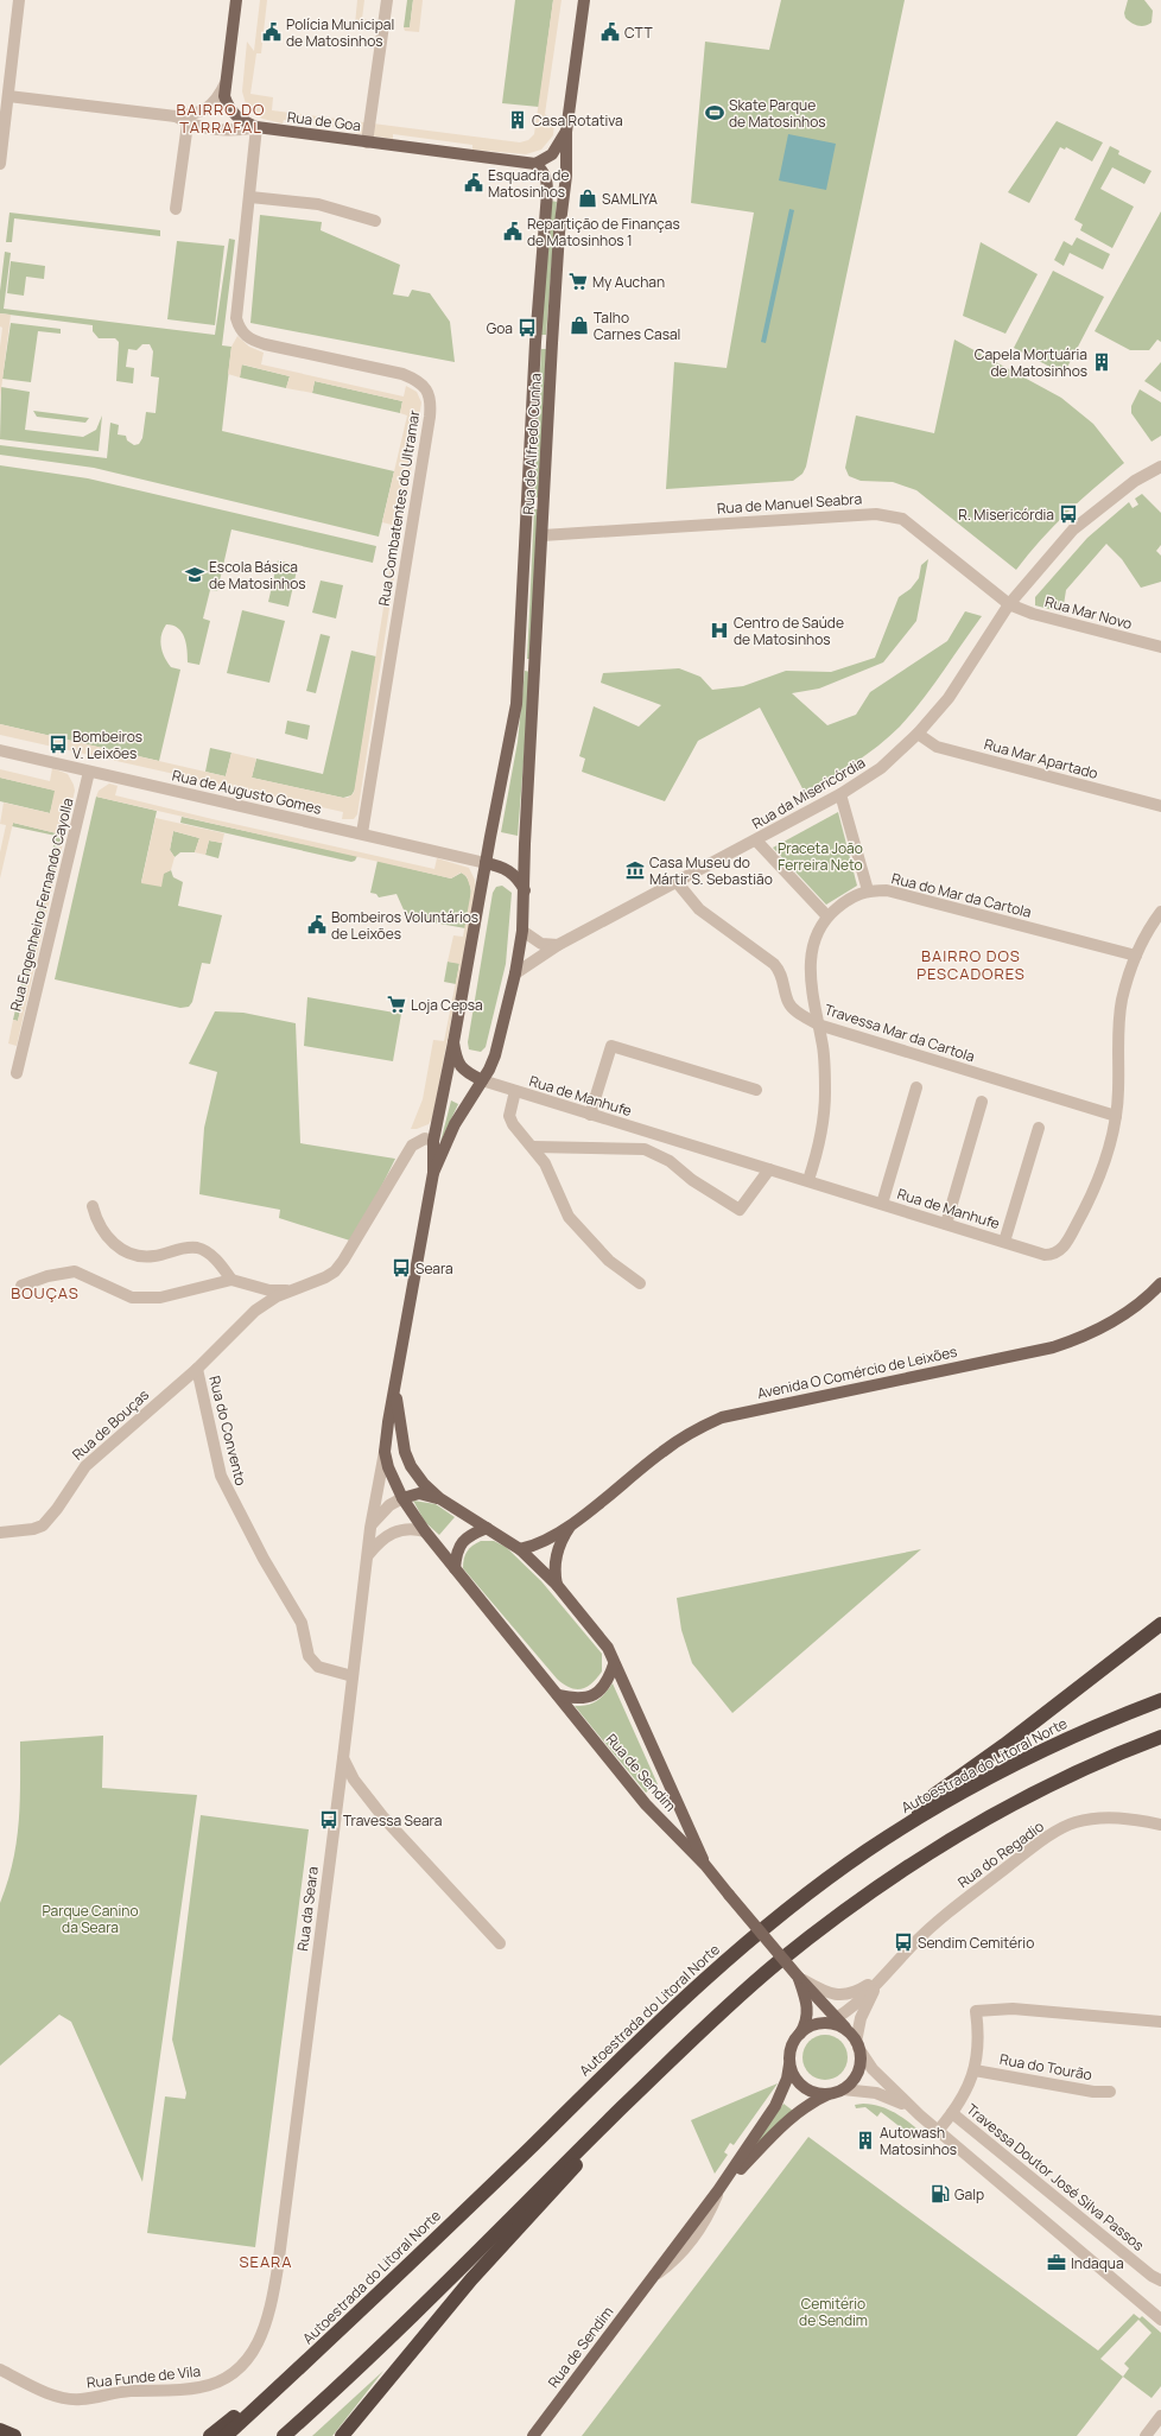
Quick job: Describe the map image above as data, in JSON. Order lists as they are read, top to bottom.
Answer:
{
  "streets": {
    "highway": ["Autoestrada do Litoral Norte"],
    "main road": [
      "Rua de Goa",
      "Rua de Alfredo Cunha",
      "Avenida O Comércio de Leixões",
      "Rua de Sendim"
    ],
    "street": [
      "Rua de Manuel Seabra",
      "Rua Combatentes do Ultramar",
      "Rua Mar Novo",
      "Rua Mar Apartado",
      "Rua de Augusto Gomes",
      "Rua da Misericórdia",
      "Rua do Mar da Cartola",
      "Rua Engenheiro Fernando Cayolla",
      "Travessa Mar da Cartola",
      "Rua de Manhufe",
      "Rua de Bouças",
      "Rua do Convento",
      "Rua do Regadio",
      "Rua da Seara",
      "Rua do Tourão",
      "Travessa Doutor José Silva Passos",
      "Rua Funde de Vila"
    ]
  },
  "crossings": [
    ["Rua de Goa", "Rua de Alfredo Cunha"],
    ["Rua de Goa", "Rua Combatentes do Ultramar"],
    ["Rua de Alfredo Cunha", "Rua de Manuel Seabra"],
    ["Rua de Alfredo Cunha", "Rua de Augusto Gomes"],
    ["Rua de Alfredo Cunha", "Rua da Misericórdia"],
    ["Rua de Alfredo Cunha", "Rua de Manhufe"],
    ["Rua de Alfredo Cunha", "Rua de Sendim"],
    ["Rua de Manuel Seabra", "Rua Mar Novo"],
    ["Rua de Manuel Seabra", "Rua da Misericórdia"],
    ["Rua Combatentes do Ultramar", "Rua de Augusto Gomes"],
    ["Rua Mar Novo", "Rua da Misericórdia"],
    ["Rua Mar Apartado", "Rua da Misericórdia"],
    ["Rua de Augusto Gomes", "Rua Engenheiro Fernando Cayolla"],
    ["Rua da Misericórdia", "Travessa Mar da Cartola"],
    ["Rua do Mar da Cartola", "Rua de Manhufe"],
    ["Travessa Mar da Cartola", "Rua de Manhufe"],
    ["Rua de Manhufe", "Rua de Sendim"],
    ["Avenida O Comércio de Leixões", "Rua de Sendim"],
    ["Rua de Bouças", "Rua do Convento"],
    ["Rua do Convento", "Rua de Sendim"],
    ["Rua do Convento", "Rua da Seara"],
    ["Rua de Sendim", "Rua do Regadio"],
    ["Rua de Sendim", "Rua da Seara"],
    ["Rua da Seara", "Rua Funde de Vila"]
  ],
  "districts": [
    "BAIRRO DO TARRAFAL",
    "BAIRRO DOS PESCADORES",
    "BOUÇAS",
    "SEARA"
  ],
  "parks": ["Praceta João Ferreira Neto", "Parque Canino da Seara", "Cemitério de Sendim"],
  "places": {
    "public building": [
      "Polícia Municipal de Matosinhos",
      "CTT",
      "Esquadra de Matosinhos",
      "Repartição de Finanças de Matosinhos 1",
      "Bombeiros Voluntários de Leixões"
    ],
    "sports": ["Skate Parque de Matosinhos"],
    "building": ["Casa Rotativa", "Capela Mortuária de Matosinhos", "Autowash Matosinhos"],
    "shop": ["SAMLIYA", "Talho Carnes Casal"],
    "supermarket": ["My Auchan", "Loja Cepsa"],
    "bus stop": [
      "Goa",
      "R. Misericórdia",
      "Bombeiros V. Leixões",
      "Seara",
      "Travessa Seara",
      "Sendim Cemitério"
    ],
    "school or university": ["Escola Básica de Matosinhos"],
    "hospital": ["Centro de Saúde de Matosinhos"],
    "museum": ["Casa Museu do Mártir S. Sebastião"],
    "fuel station": ["Galp"],
    "office": ["Indaqua"]
  }
}
